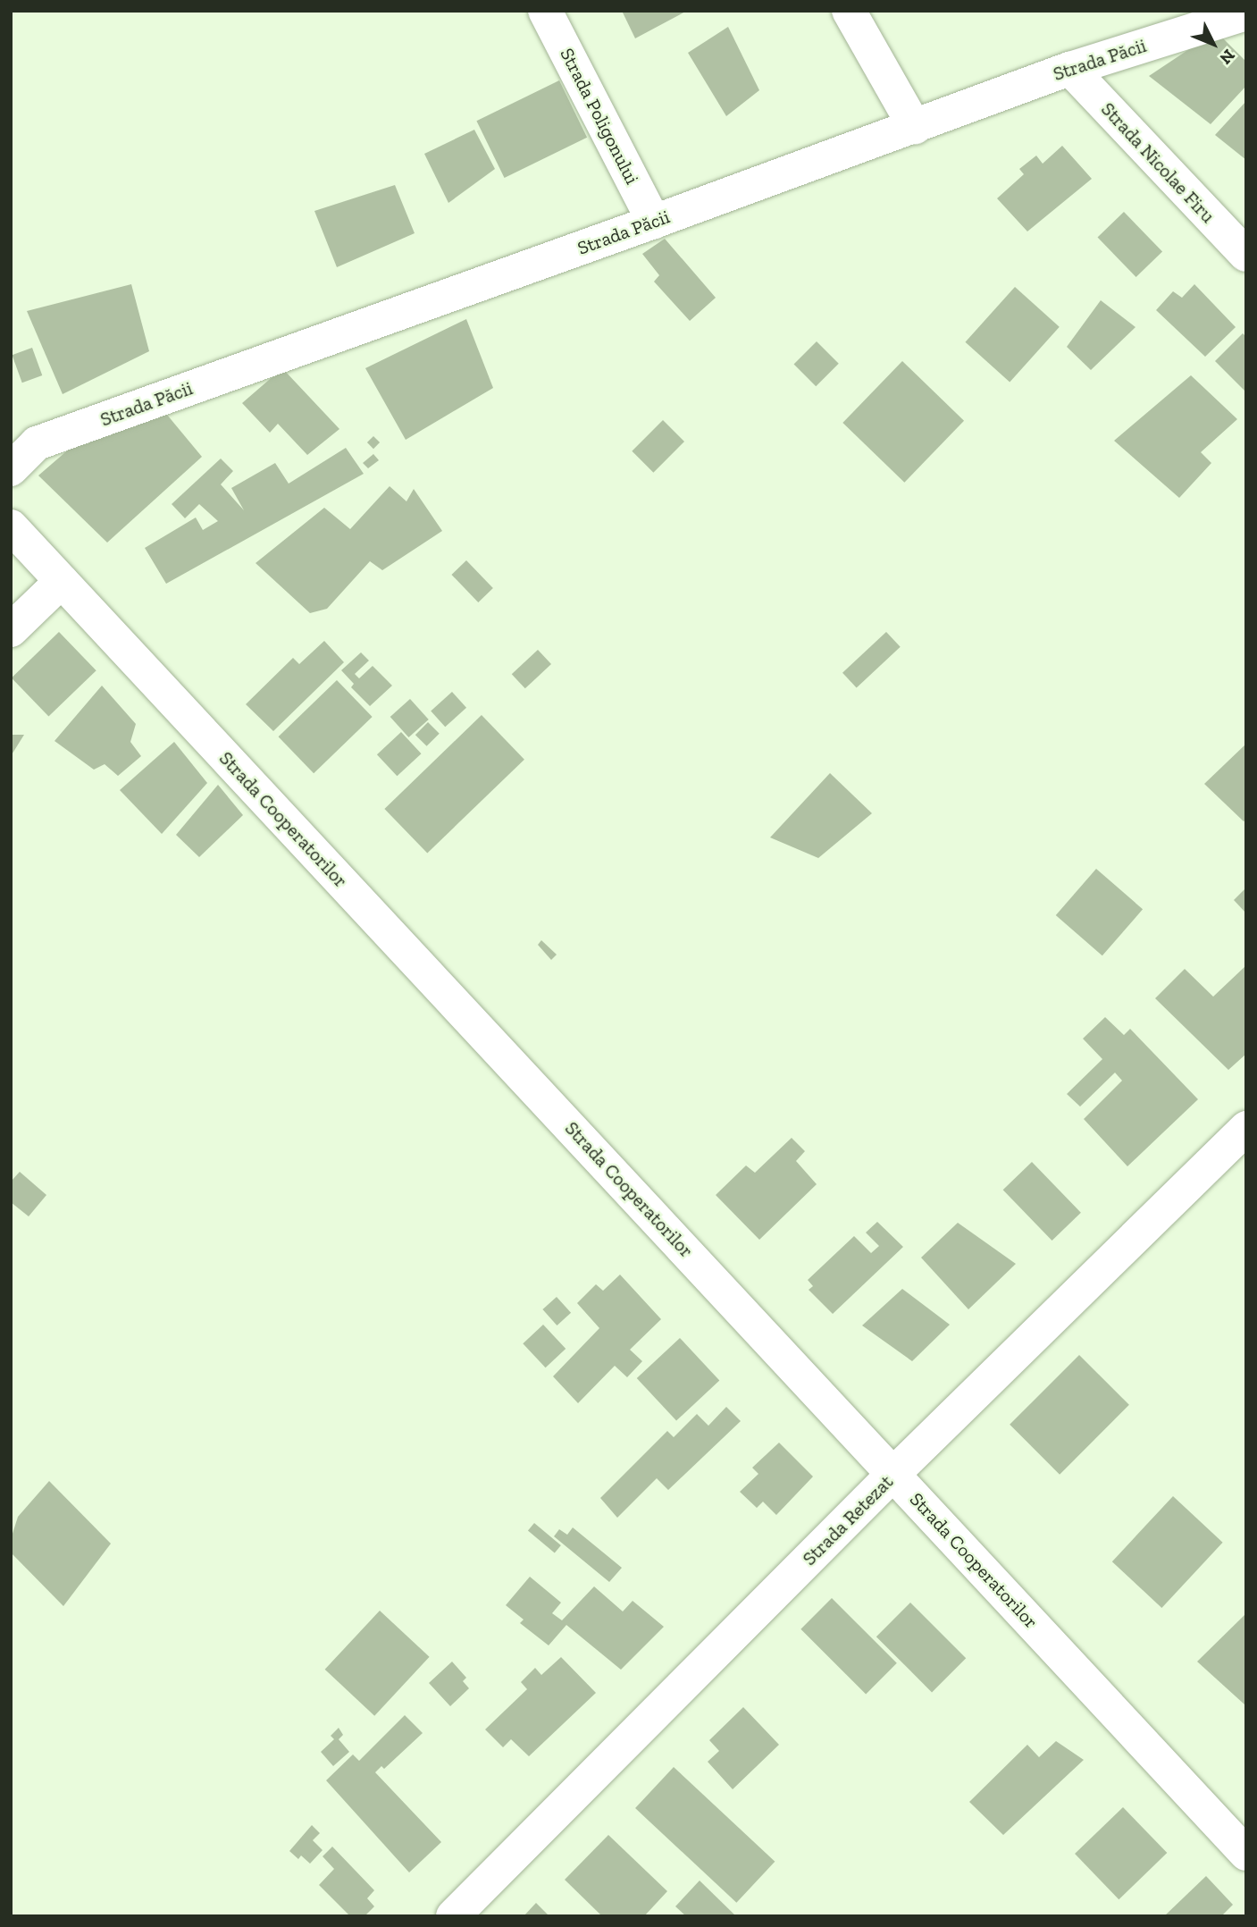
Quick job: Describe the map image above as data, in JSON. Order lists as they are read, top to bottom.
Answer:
{
  "streets": {
    "street": [
      "Strada Păcii",
      "Strada Poligonului",
      "Strada Nicolae Firu",
      "Strada Cooperatorilor",
      "Strada Retezat"
    ]
  },
  "crossings": [
    ["Strada Păcii", "Strada Poligonului"],
    ["Strada Păcii", "Strada Nicolae Firu"],
    ["Strada Cooperatorilor", "Strada Retezat"]
  ],
  "north": "bottom right"
}
